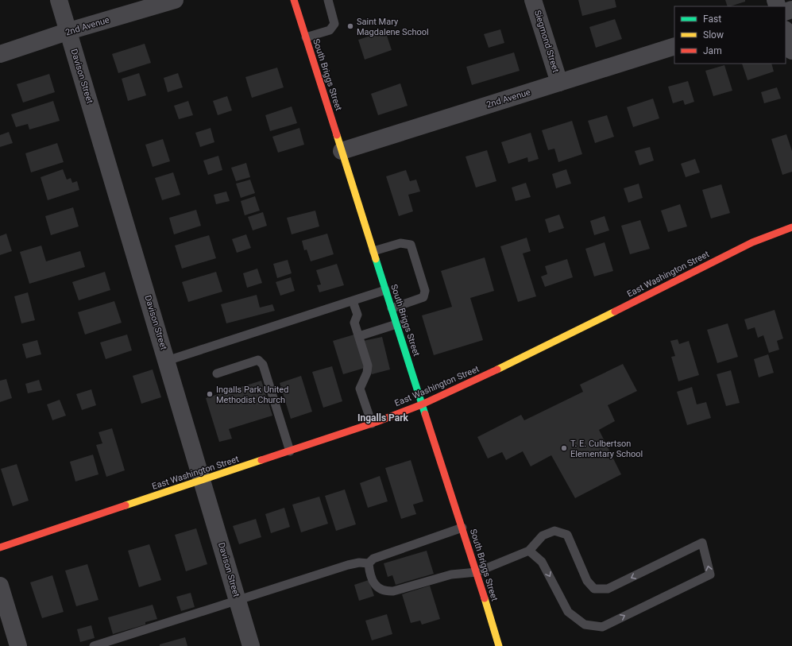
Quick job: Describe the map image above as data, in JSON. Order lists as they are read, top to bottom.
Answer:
{
  "streets": {
    "street": [
      "2nd Avenue",
      "Siegmond Street",
      "South Briggs Street",
      "Davison Street",
      "East Washington Street"
    ]
  },
  "crossings": [
    ["2nd Avenue", "Siegmond Street"],
    ["2nd Avenue", "South Briggs Street"],
    ["2nd Avenue", "Davison Street"],
    ["South Briggs Street", "East Washington Street"],
    ["Davison Street", "East Washington Street"]
  ],
  "districts": ["Ingalls Park"],
  "places": ["Saint Mary Magdalene School", "Ingalls Park United Methodist Church", "T. E. Culbertson Elementary School"],
  "legend": ["Fast", "Slow", "Jam"]
}
